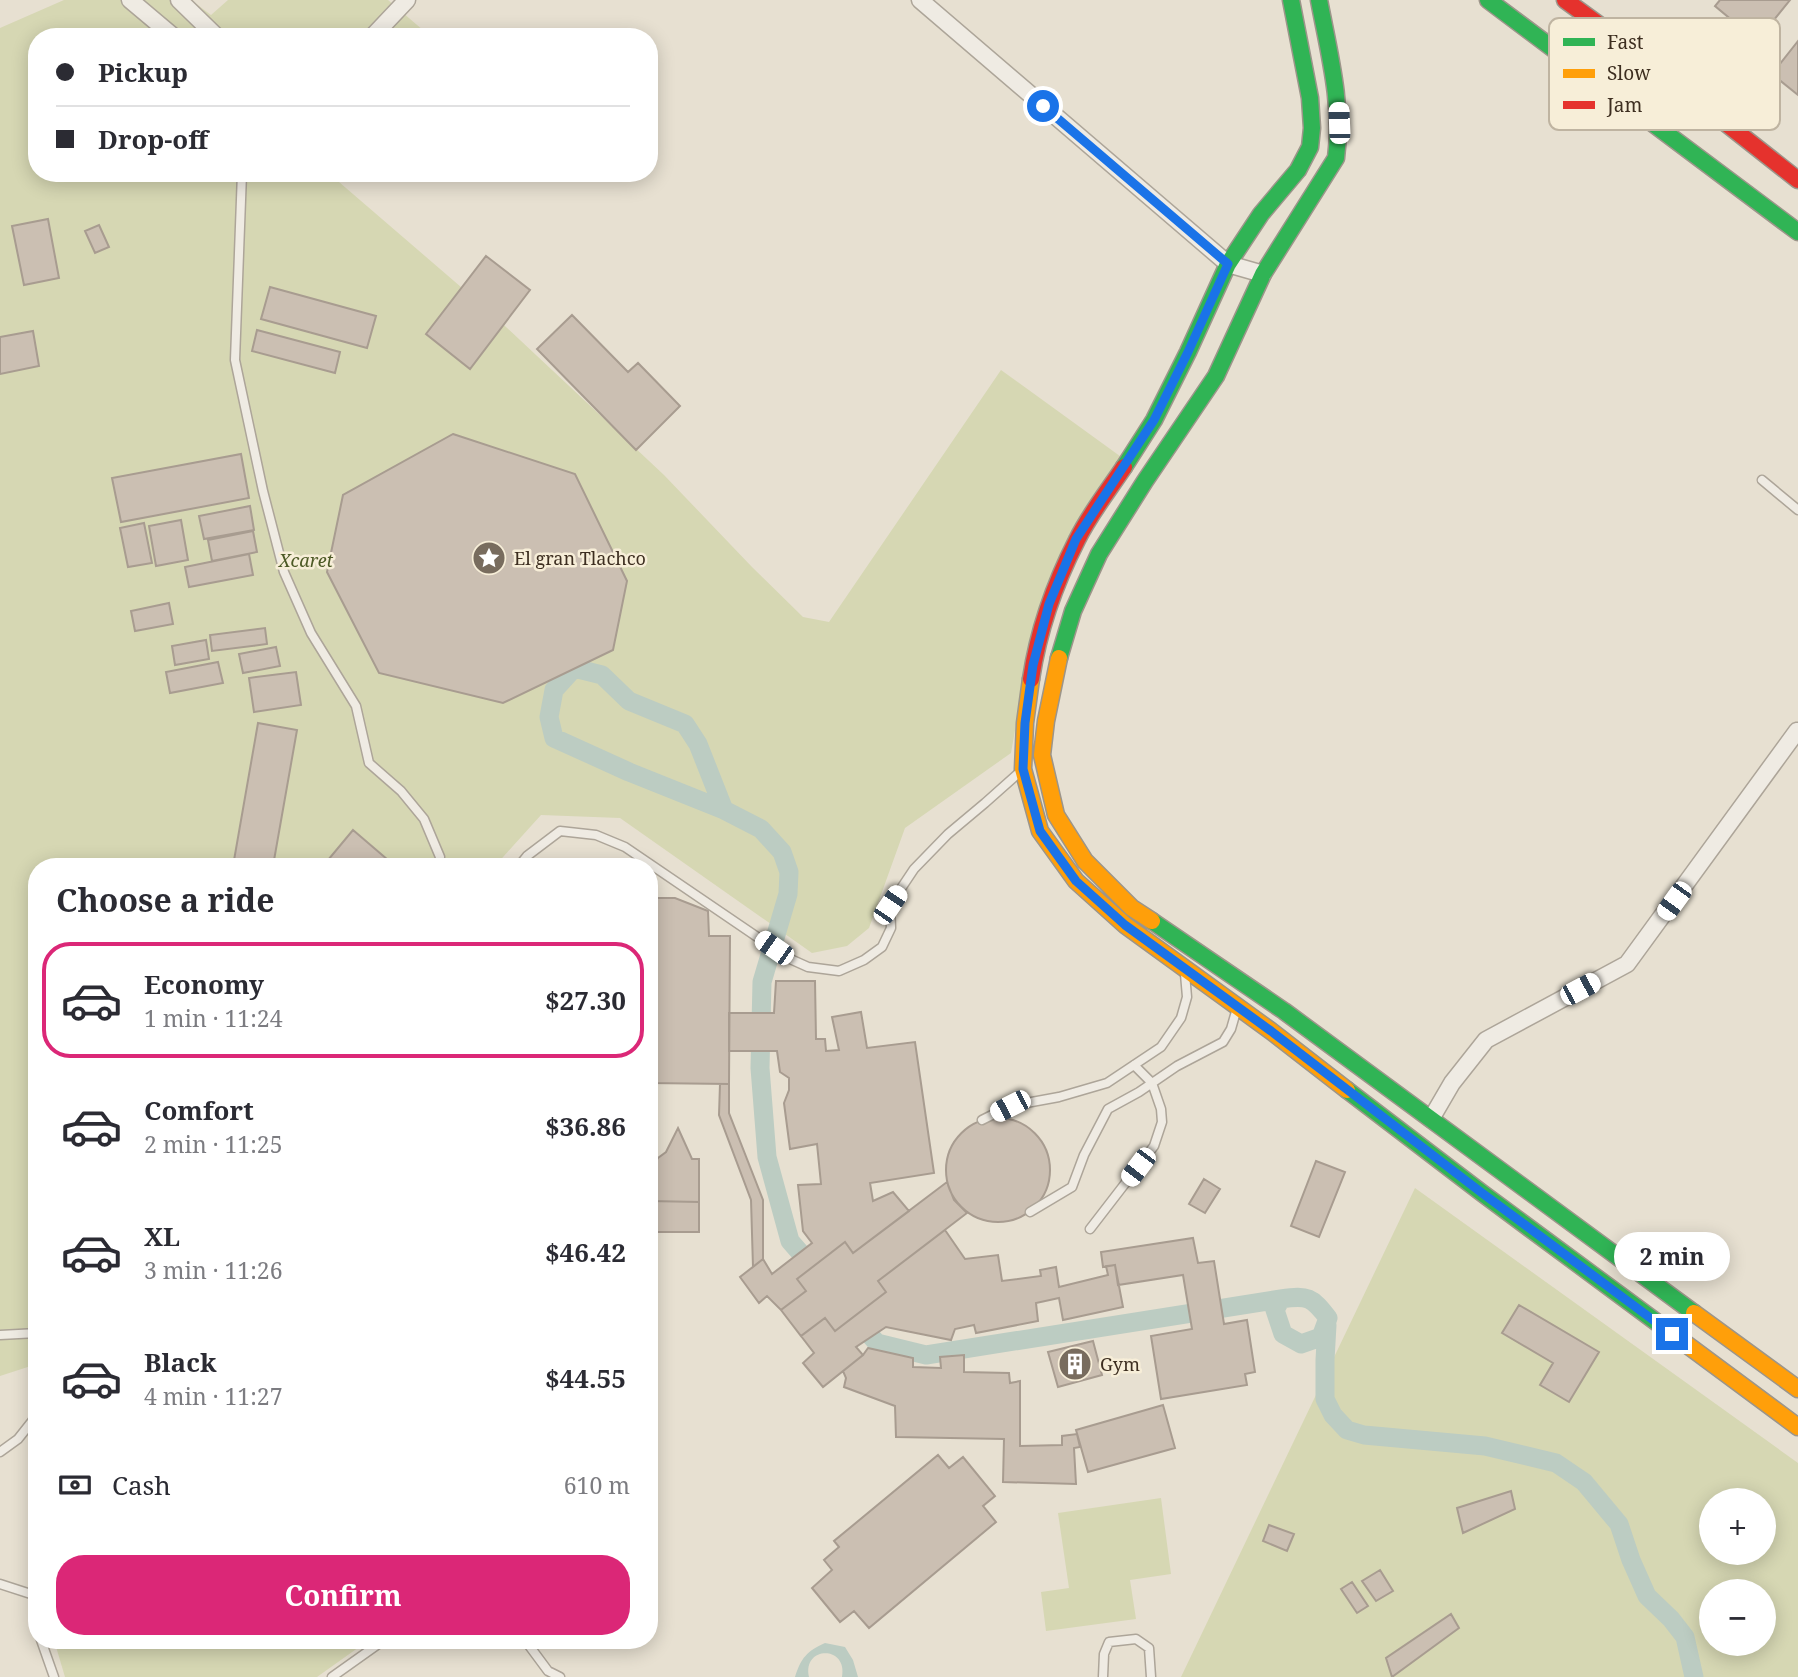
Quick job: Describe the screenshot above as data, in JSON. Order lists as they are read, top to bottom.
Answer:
{
  "parks": ["Xcaret"],
  "places": {
    "place": ["El gran Tlachco"],
    "building": ["Gym"]
  },
  "legend": ["Fast", "Slow", "Jam"],
  "page": {
    "banner": ["Pickup", "Drop-off"],
    "heading": "Choose a ride",
    "list": [
      {
        "name": "Economy",
        "note": "1 min · 11:24",
        "value": "$27.30"
      },
      {
        "name": "Comfort",
        "note": "2 min · 11:25",
        "value": "$36.86"
      },
      {
        "name": "XL",
        "note": "3 min · 11:26",
        "value": "$46.42"
      },
      {
        "name": "Black",
        "note": "4 min · 11:27",
        "value": "$44.55"
      }
    ],
    "bubble": "2 min",
    "pay": ["Cash", "610 m"],
    "map_buttons": ["+", "−"],
    "buttons": "Confirm"
  }
}
